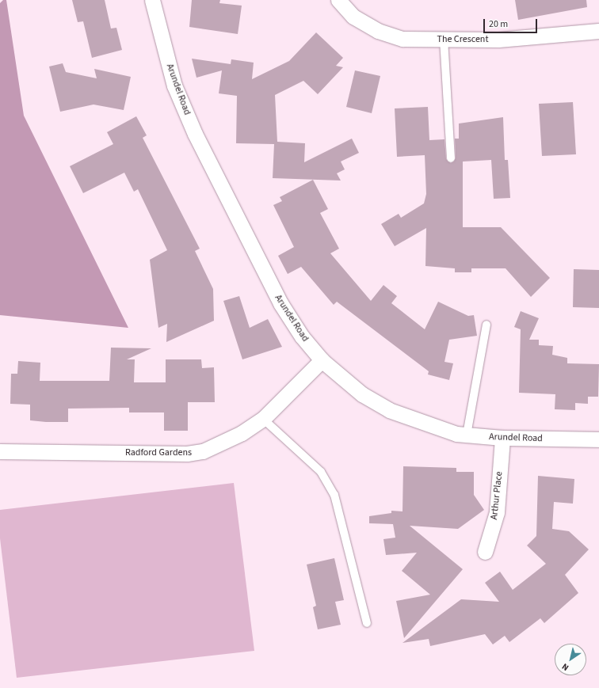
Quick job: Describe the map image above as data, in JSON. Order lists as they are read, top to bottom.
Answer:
{
  "streets": {
    "street": [
      "The Crescent",
      "Arundel Road",
      "Radford Gardens",
      "Arthur Place"
    ]
  },
  "crossings": [
    ["Arundel Road", "Radford Gardens"],
    ["Arundel Road", "Arthur Place"]
  ],
  "scale_bar": "20 m",
  "north": "bottom left"
}
